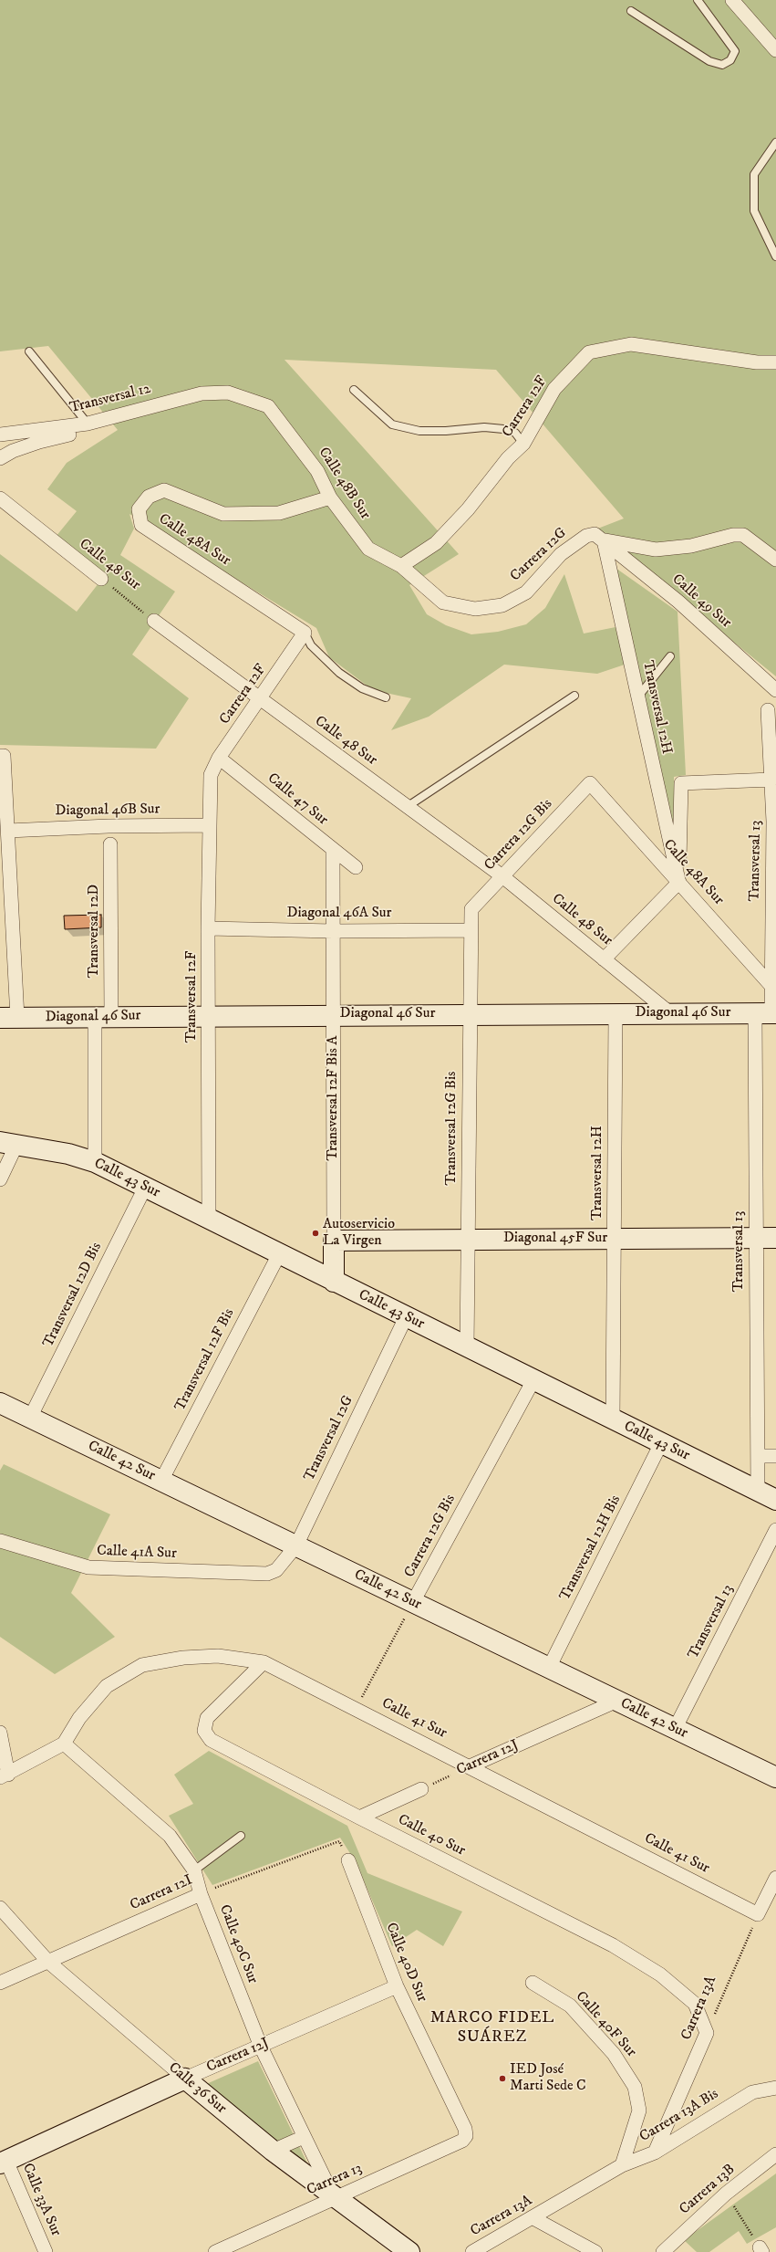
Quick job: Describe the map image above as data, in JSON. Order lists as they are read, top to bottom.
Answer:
{
  "streets": {
    "street": [
      "Transversal 12",
      "Carrera 12F",
      "Calle 48B Sur",
      "Calle 48A Sur",
      "Carrera 12G",
      "Calle 48 Sur",
      "Calle 49 Sur",
      "Transversal 12H",
      "Calle 47 Sur",
      "Diagonal 46B Sur",
      "Carrera 12G Bis",
      "Transversal 13",
      "Diagonal 46A Sur",
      "Transversal 12D",
      "Transversal 12F",
      "Diagonal 46 Sur",
      "Transversal 12F Bis A",
      "Transversal 12G Bis",
      "Calle 43 Sur",
      "Diagonal 45F Sur",
      "Transversal 12D Bis",
      "Transversal 12F Bis",
      "Transversal 12G",
      "Calle 42 Sur",
      "Transversal 12H Bis",
      "Calle 41A Sur",
      "Calle 41 Sur",
      "Carrera 12J",
      "Calle 40 Sur",
      "Carrera 12I",
      "Calle 40C Sur",
      "Calle 40D Sur",
      "Carrera 13A",
      "Calle 40F Sur",
      "Calle 36 Sur",
      "Carrera 13A Bis",
      "Carrera 13",
      "Carrera 13B",
      "Calle 33A Sur"
    ]
  },
  "crossings": [
    ["Transversal 12", "Calle 48B Sur"],
    ["Carrera 12F", "Calle 48B Sur"],
    ["Carrera 12F", "Calle 48A Sur"],
    ["Carrera 12F", "Calle 48 Sur"],
    ["Carrera 12F", "Calle 47 Sur"],
    ["Carrera 12F", "Transversal 12F"],
    ["Calle 48B Sur", "Calle 48A Sur"],
    ["Calle 48B Sur", "Carrera 12G"],
    ["Calle 48A Sur", "Transversal 12H"],
    ["Calle 48A Sur", "Carrera 12G Bis"],
    ["Calle 48A Sur", "Transversal 13"],
    ["Carrera 12G", "Calle 49 Sur"],
    ["Carrera 12G", "Transversal 12H"],
    ["Calle 48 Sur", "Carrera 12G Bis"],
    ["Calle 48 Sur", "Diagonal 46 Sur"],
    ["Calle 49 Sur", "Transversal 12H"],
    ["Transversal 12H", "Diagonal 46 Sur"],
    ["Transversal 12H", "Calle 43 Sur"],
    ["Transversal 12H", "Diagonal 45F Sur"],
    ["Calle 47 Sur", "Transversal 12F Bis A"],
    ["Diagonal 46B Sur", "Transversal 12F"],
    ["Carrera 12G Bis", "Transversal 12G Bis"],
    ["Carrera 12G Bis", "Calle 43 Sur"],
    ["Carrera 12G Bis", "Calle 42 Sur"],
    ["Transversal 13", "Diagonal 46 Sur"],
    ["Transversal 13", "Calle 43 Sur"],
    ["Transversal 13", "Diagonal 45F Sur"],
    ["Transversal 13", "Calle 42 Sur"],
    ["Diagonal 46A Sur", "Transversal 12F"],
    ["Diagonal 46A Sur", "Transversal 12F Bis A"],
    ["Diagonal 46A Sur", "Transversal 12G Bis"],
    ["Transversal 12D", "Diagonal 46 Sur"],
    ["Transversal 12D", "Calle 43 Sur"],
    ["Transversal 12F", "Diagonal 46 Sur"],
    ["Transversal 12F", "Calle 43 Sur"],
    ["Diagonal 46 Sur", "Transversal 12F Bis A"],
    ["Diagonal 46 Sur", "Transversal 12G Bis"],
    ["Transversal 12F Bis A", "Calle 43 Sur"],
    ["Transversal 12F Bis A", "Diagonal 45F Sur"],
    ["Transversal 12G Bis", "Calle 43 Sur"],
    ["Transversal 12G Bis", "Diagonal 45F Sur"],
    ["Calle 43 Sur", "Transversal 12D Bis"],
    ["Calle 43 Sur", "Transversal 12F Bis"],
    ["Calle 43 Sur", "Transversal 12G"],
    ["Calle 43 Sur", "Transversal 12H Bis"],
    ["Transversal 12D Bis", "Calle 42 Sur"],
    ["Transversal 12F Bis", "Calle 42 Sur"],
    ["Transversal 12G", "Calle 42 Sur"],
    ["Transversal 12G", "Calle 41A Sur"],
    ["Calle 42 Sur", "Transversal 12H Bis"],
    ["Calle 42 Sur", "Carrera 12J"],
    ["Calle 41 Sur", "Carrera 12J"],
    ["Calle 41 Sur", "Calle 40 Sur"],
    ["Calle 41 Sur", "Calle 40C Sur"],
    ["Calle 41 Sur", "Carrera 13A"],
    ["Carrera 12J", "Calle 40C Sur"],
    ["Carrera 12J", "Calle 40D Sur"],
    ["Carrera 12J", "Calle 36 Sur"],
    ["Carrera 12J", "Calle 33A Sur"],
    ["Calle 40 Sur", "Carrera 13A"],
    ["Carrera 12I", "Calle 40C Sur"],
    ["Carrera 12I", "Calle 36 Sur"],
    ["Calle 40C Sur", "Calle 36 Sur"],
    ["Calle 40C Sur", "Carrera 13"],
    ["Calle 40D Sur", "Carrera 13"],
    ["Carrera 13A", "Calle 40F Sur"],
    ["Carrera 13A", "Carrera 13A Bis"],
    ["Calle 40F Sur", "Carrera 13A Bis"],
    ["Calle 36 Sur", "Carrera 13"]
  ],
  "districts": ["MARCO FIDEL SUÁREZ"],
  "places": ["Autoservicio La Virgen", "IED José Marti Sede C"]
}
